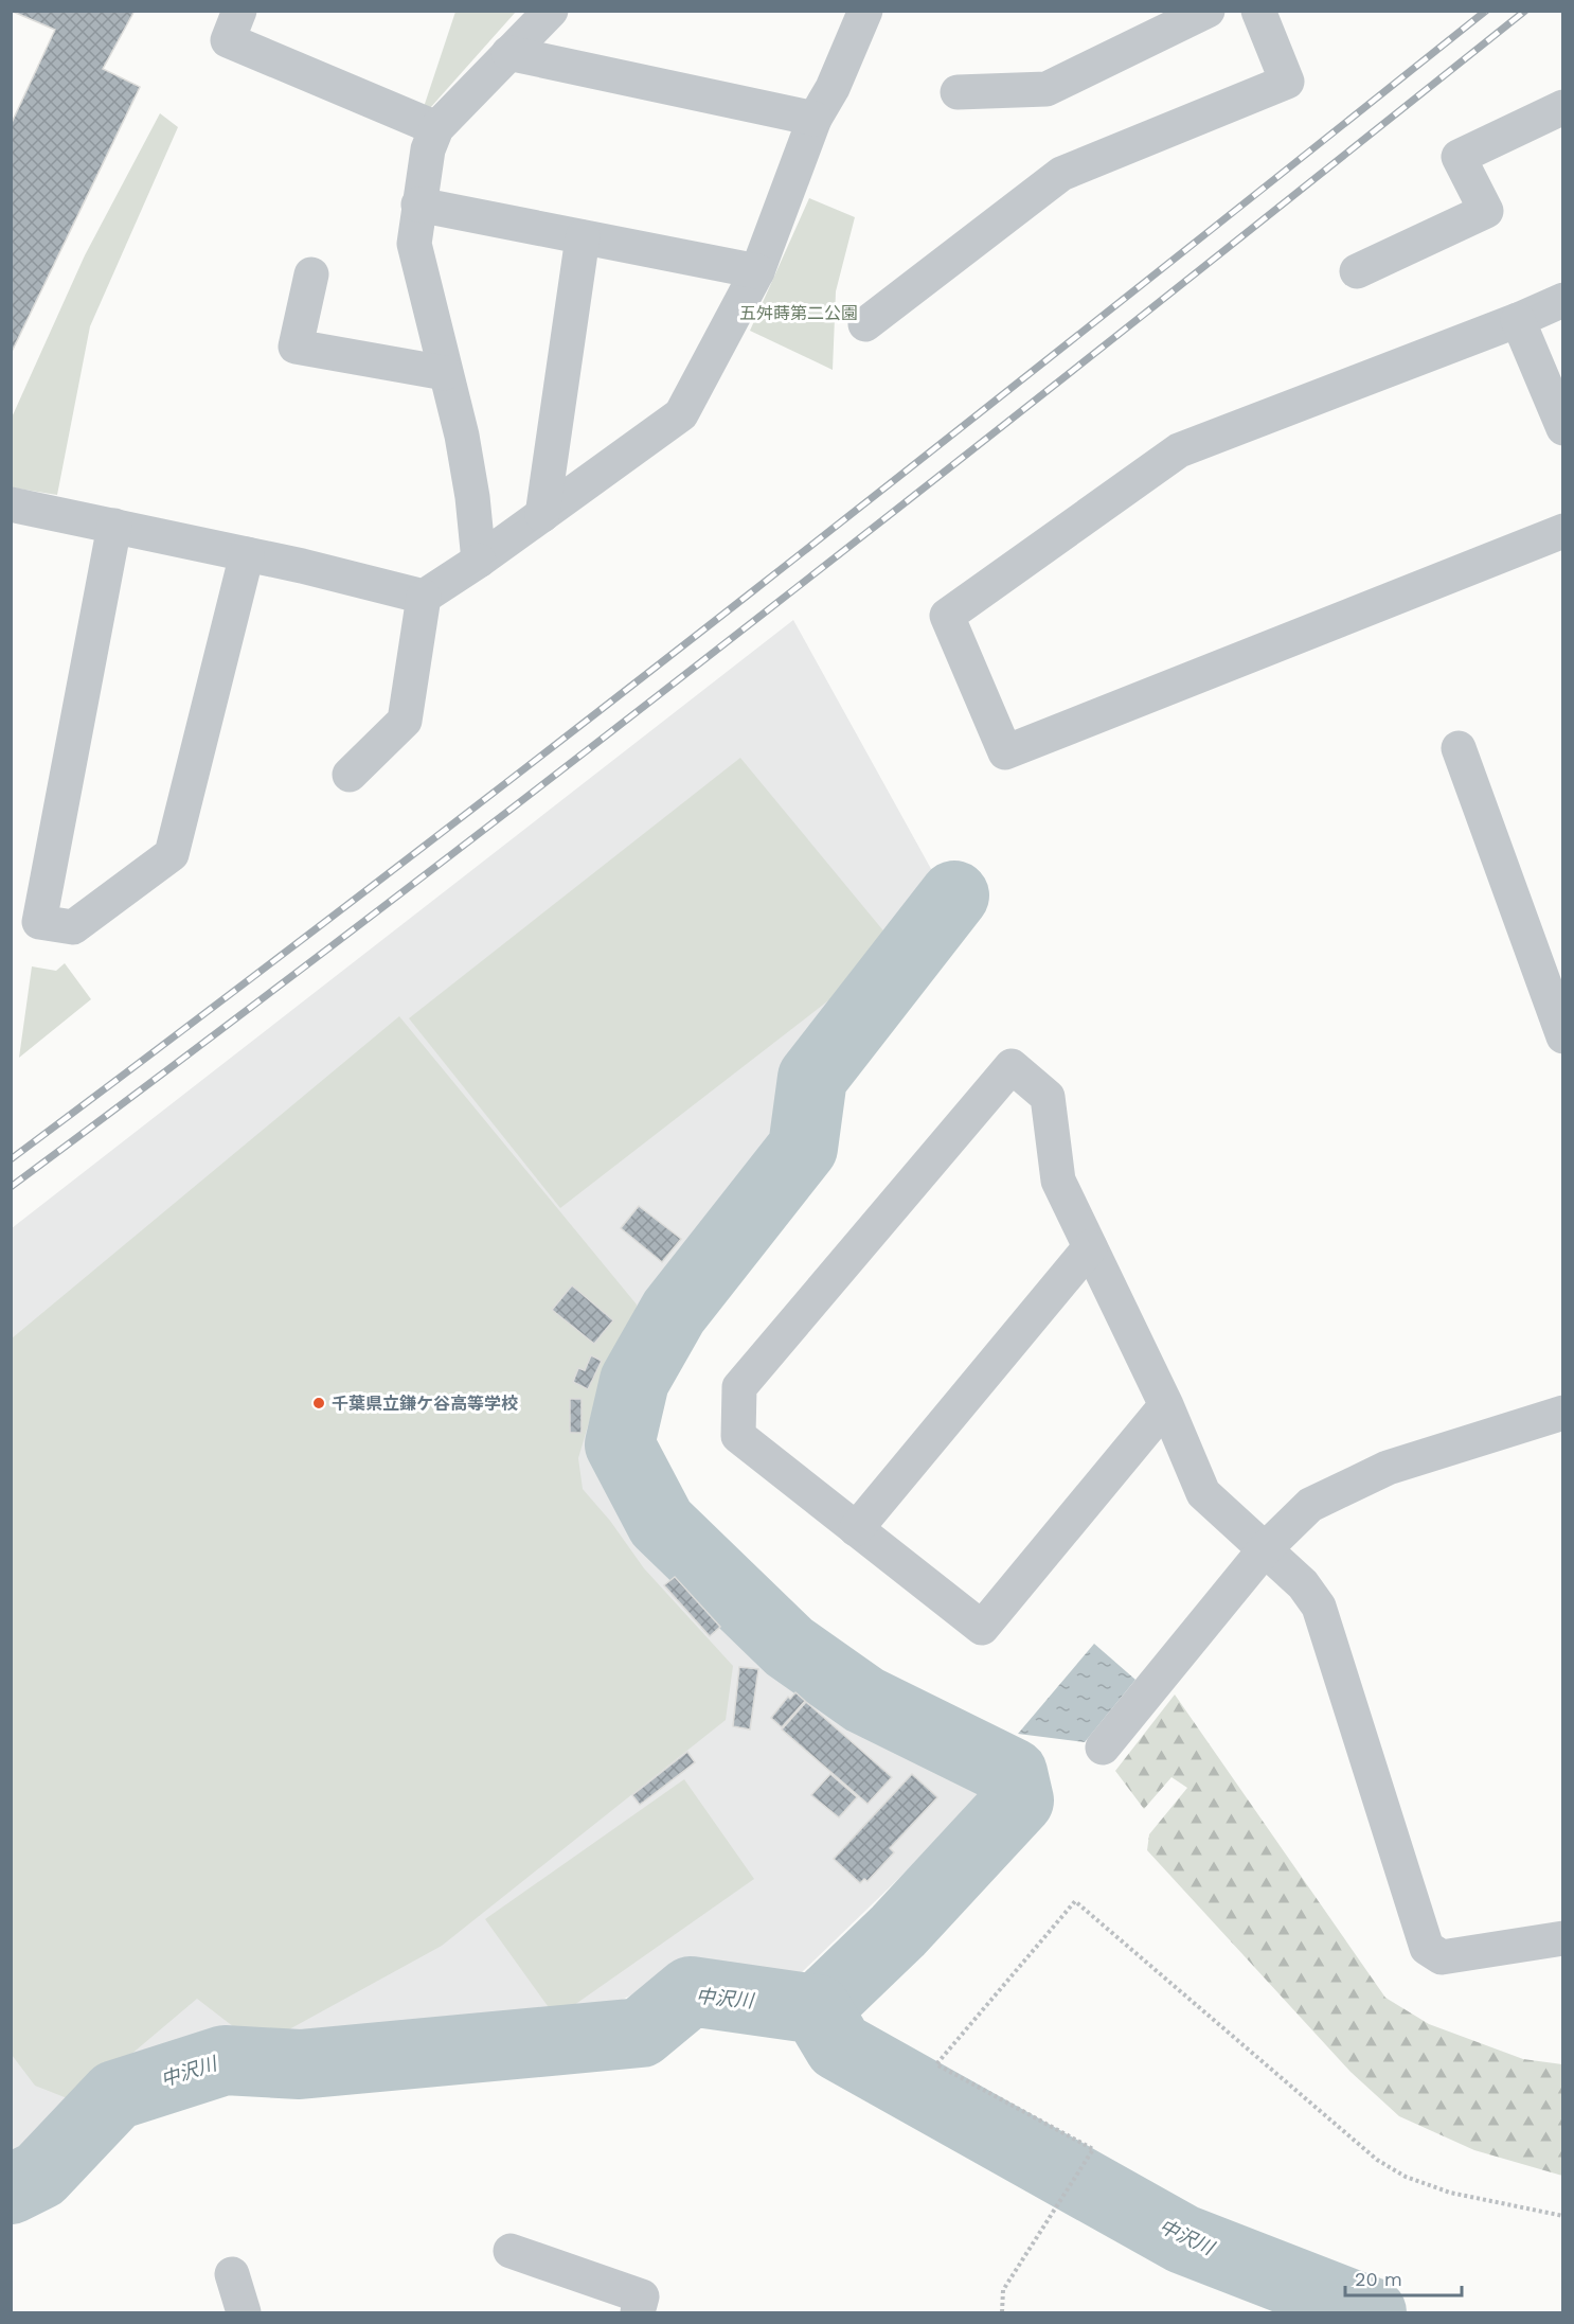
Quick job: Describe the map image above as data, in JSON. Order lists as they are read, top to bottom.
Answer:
{
  "water": ["中沢川"],
  "parks": ["五舛蒔第二公園"],
  "places": ["千葉県立鎌ケ谷高等学校"],
  "scale_bar": "20 m"
}
